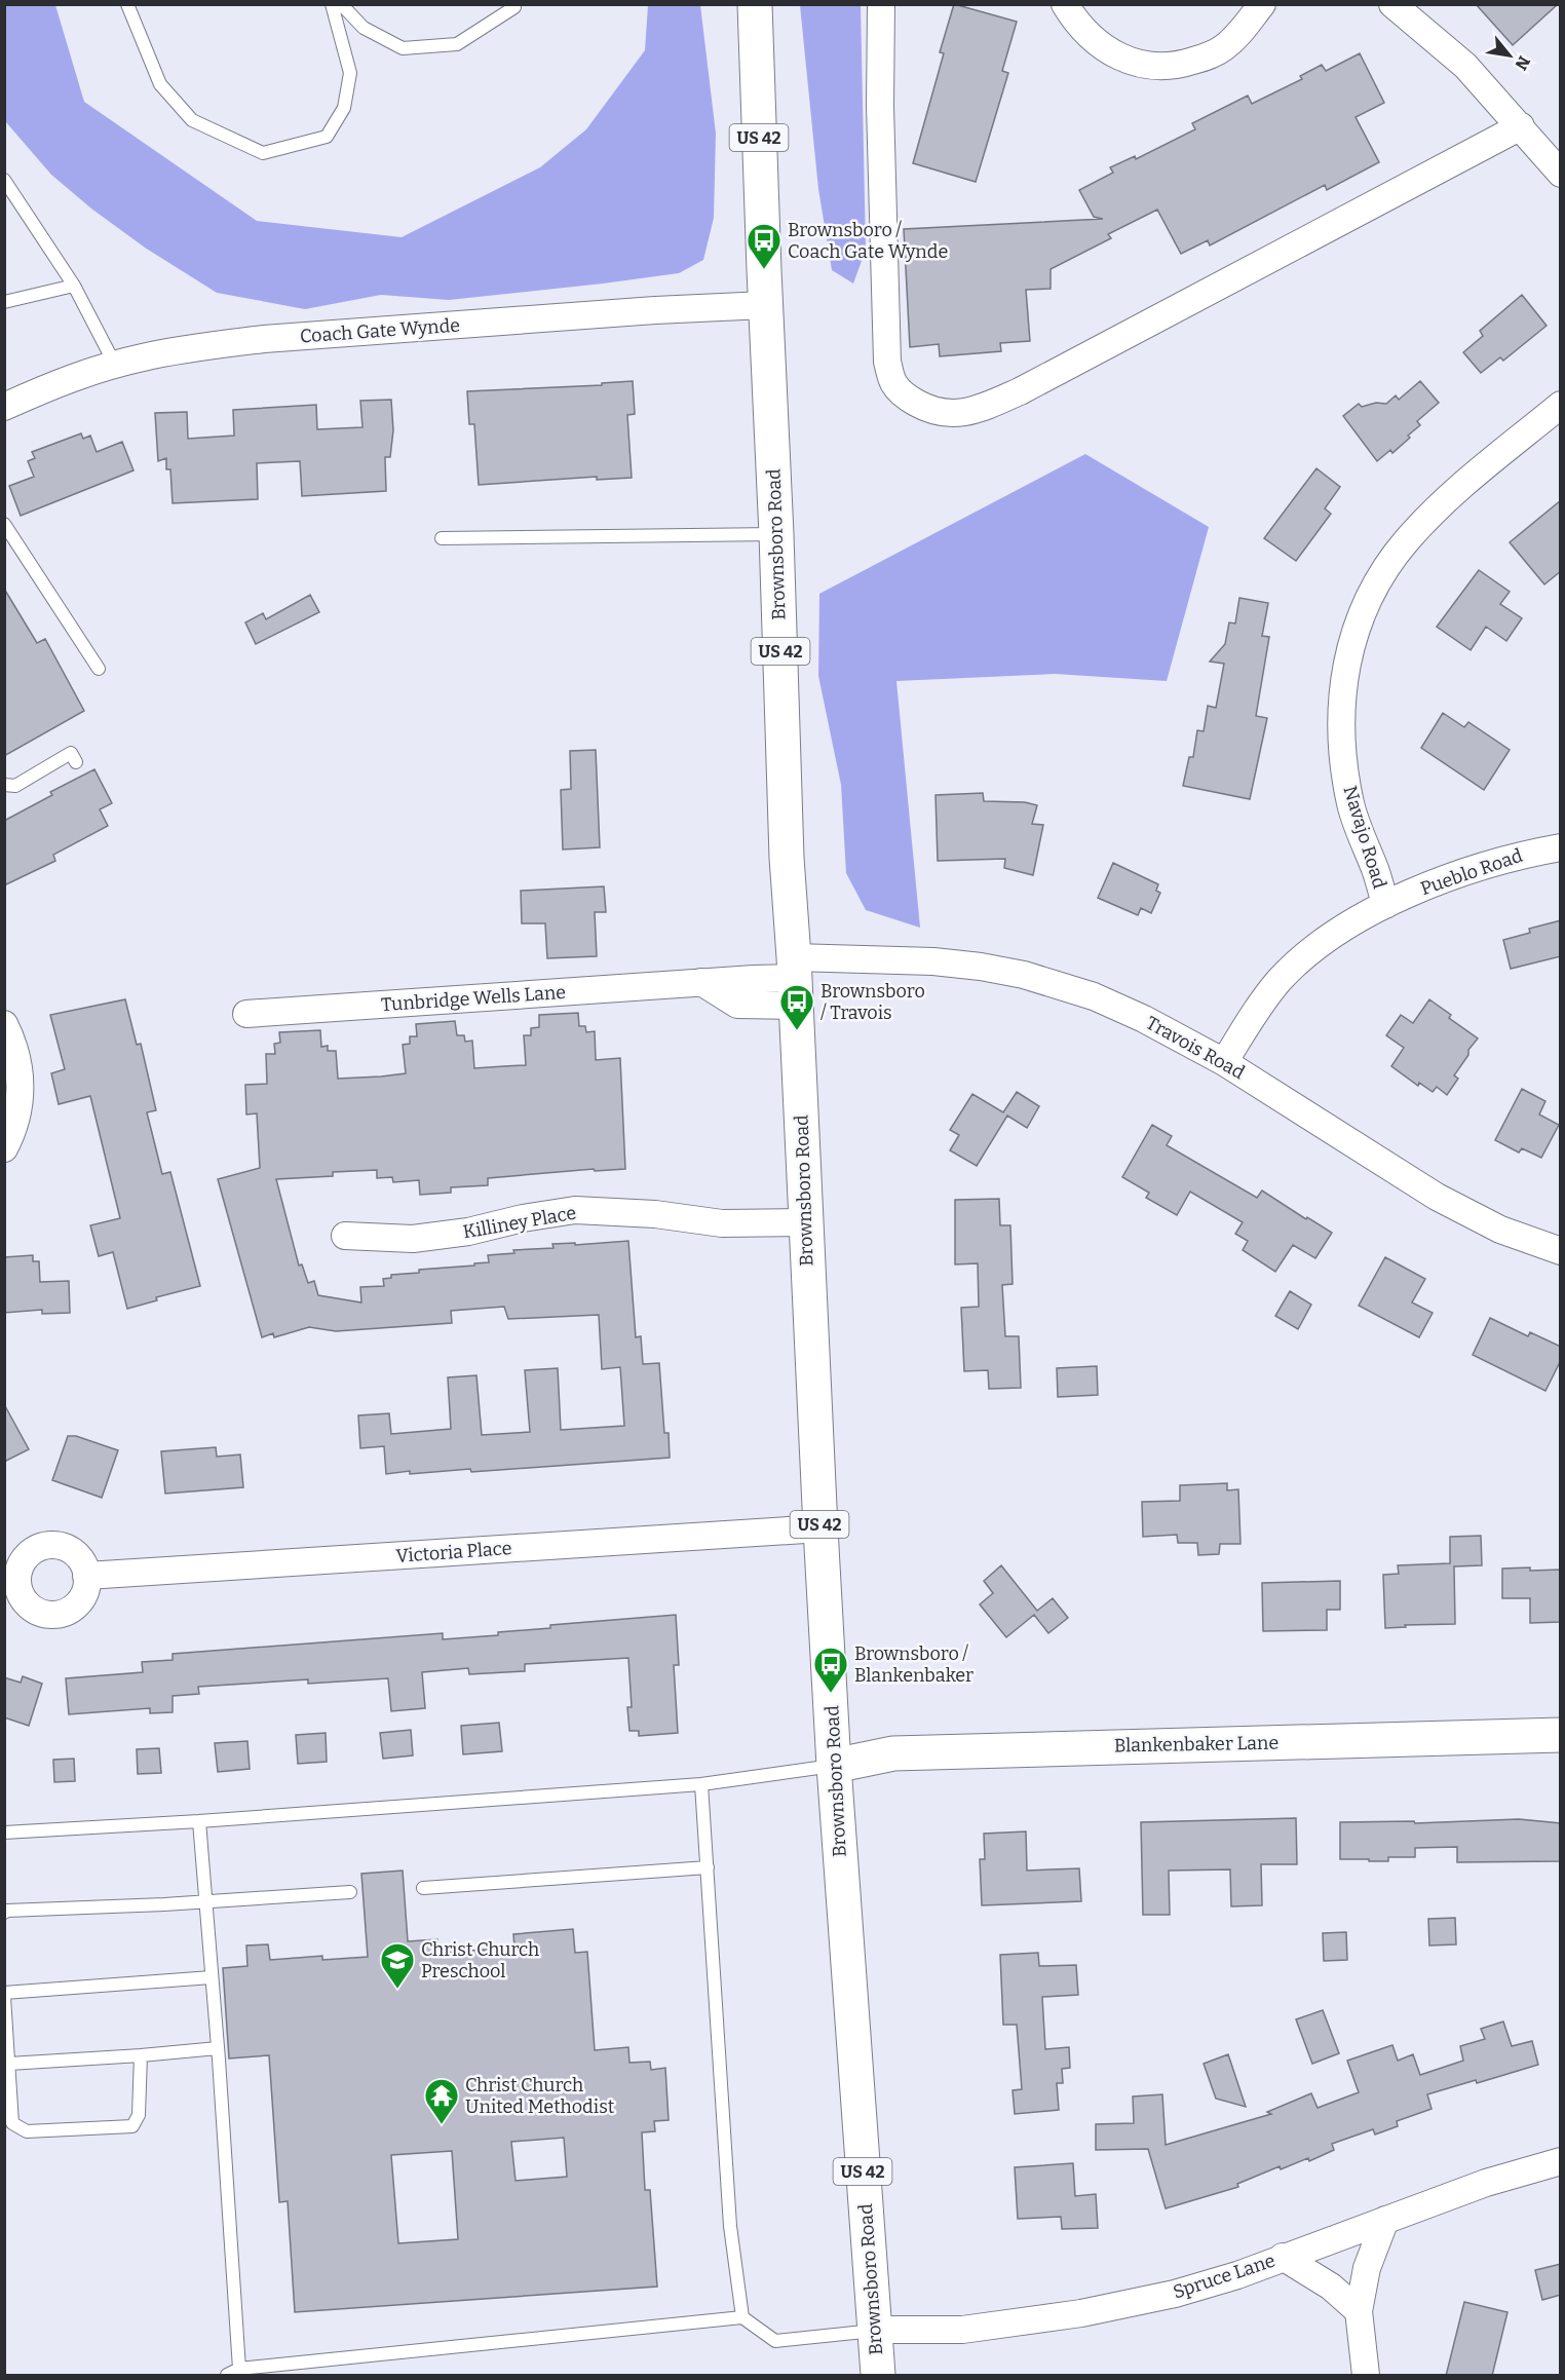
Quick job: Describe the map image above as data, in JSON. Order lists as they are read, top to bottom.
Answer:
{
  "streets": {
    "main road": ["US 42", "Brownsboro Road", "Blankenbaker Lane"],
    "street": [
      "Coach Gate Wynde",
      "Navajo Road",
      "Pueblo Road",
      "Tunbridge Wells Lane",
      "Travois Road",
      "Killiney Place",
      "Victoria Place",
      "Spruce Lane"
    ]
  },
  "crossings": [
    ["Coach Gate Wynde", "Brownsboro Road"],
    ["Brownsboro Road", "Tunbridge Wells Lane"],
    ["Brownsboro Road", "Travois Road"],
    ["Brownsboro Road", "Killiney Place"],
    ["Brownsboro Road", "Victoria Place"],
    ["Brownsboro Road", "Blankenbaker Lane"],
    ["Brownsboro Road", "Spruce Lane"],
    ["Navajo Road", "Pueblo Road"],
    ["Navajo Road", "Travois Road"],
    ["Tunbridge Wells Lane", "Travois Road"]
  ],
  "places": {
    "bus stop": ["Brownsboro / Coach Gate Wynde", "Brownsboro / Travois", "Brownsboro / Blankenbaker"],
    "school or university": ["Christ Church Preschool"],
    "temple": ["Christ Church United Methodist"]
  },
  "north": "bottom right"
}
